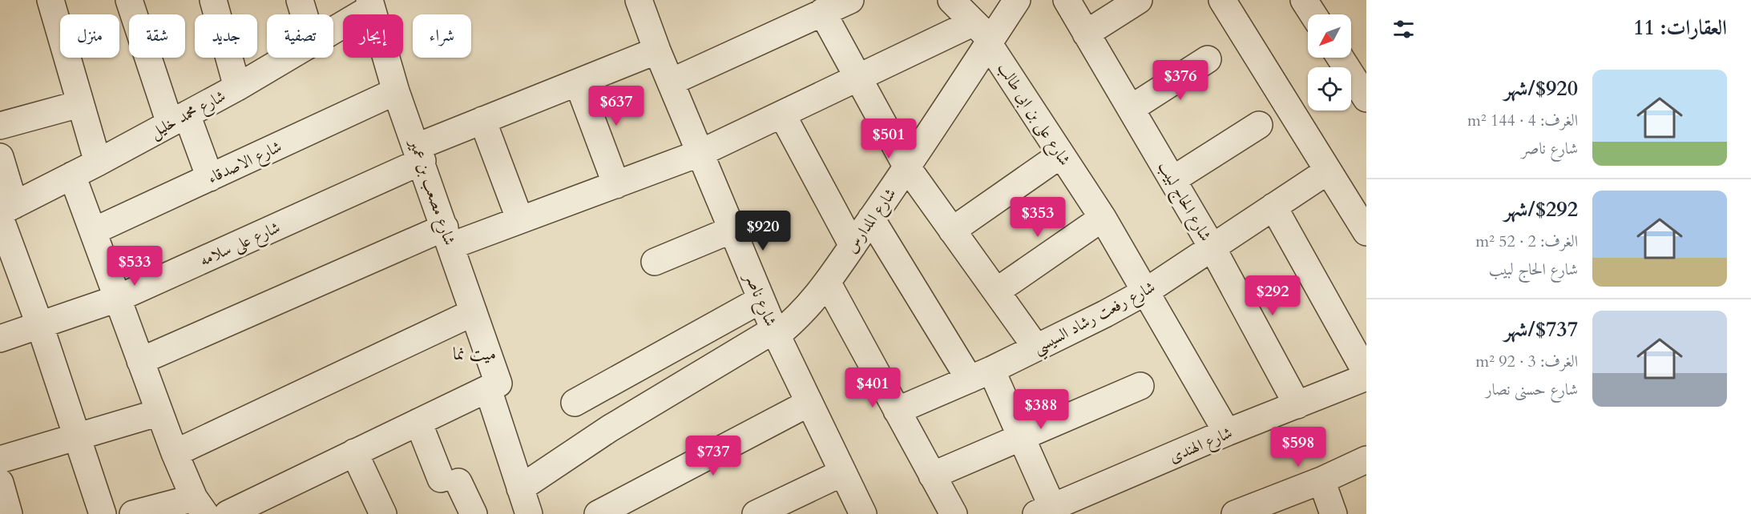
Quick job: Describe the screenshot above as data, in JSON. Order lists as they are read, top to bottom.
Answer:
{
  "streets": {
    "street": [
      "شارع محمد خليل",
      "شارع على بن ابى طالب",
      "شارع الاصدقاء",
      "شارع مصعب بن عمير",
      "شارع الحاج لبيب",
      "شارع المدارس",
      "شارع على سلامه",
      "شارع ناصر",
      "شارع رفعت رشاد السيسي",
      "شارع الهندى"
    ]
  },
  "crossings": [
    ["شارع محمد خليل", "شارع مصعب بن عمير"],
    ["شارع على بن ابى طالب", "شارع المدارس"],
    ["شارع على بن ابى طالب", "شارع رفعت رشاد السيسي"],
    ["شارع على بن ابى طالب", "شارع الهندى"],
    ["شارع الاصدقاء", "شارع مصعب بن عمير"],
    ["شارع مصعب بن عمير", "شارع المدارس"],
    ["شارع مصعب بن عمير", "شارع على سلامه"],
    ["شارع الحاج لبيب", "شارع رفعت رشاد السيسي"],
    ["شارع الحاج لبيب", "شارع الهندى"],
    ["شارع المدارس", "شارع ناصر"],
    ["شارع على سلامه", "شارع ناصر"]
  ],
  "districts": ["ميت نما"],
  "north": "bottom left",
  "page": {
    "heading": "العقارات: 11",
    "chip": [
      "شراء",
      "إيجار",
      "تصفية",
      "جديد",
      "شقة",
      "منزل"
    ],
    "list": [
      {
        "name": "$920/شهر",
        "note": "الغرف: 4 · 144 m² · شارع ناصر"
      },
      {
        "name": "$292/شهر",
        "note": "الغرف: 2 · 52 m² · شارع الحاج لبيب"
      },
      {
        "name": "$737/شهر",
        "note": "الغرف: 3 · 92 m² · شارع حسنى نصار"
      }
    ],
    "price": [
      "$376",
      "$637",
      "$501",
      "$353",
      "$920",
      "$533",
      "$292",
      "$401",
      "$388",
      "$598",
      "$737"
    ]
  }
}
